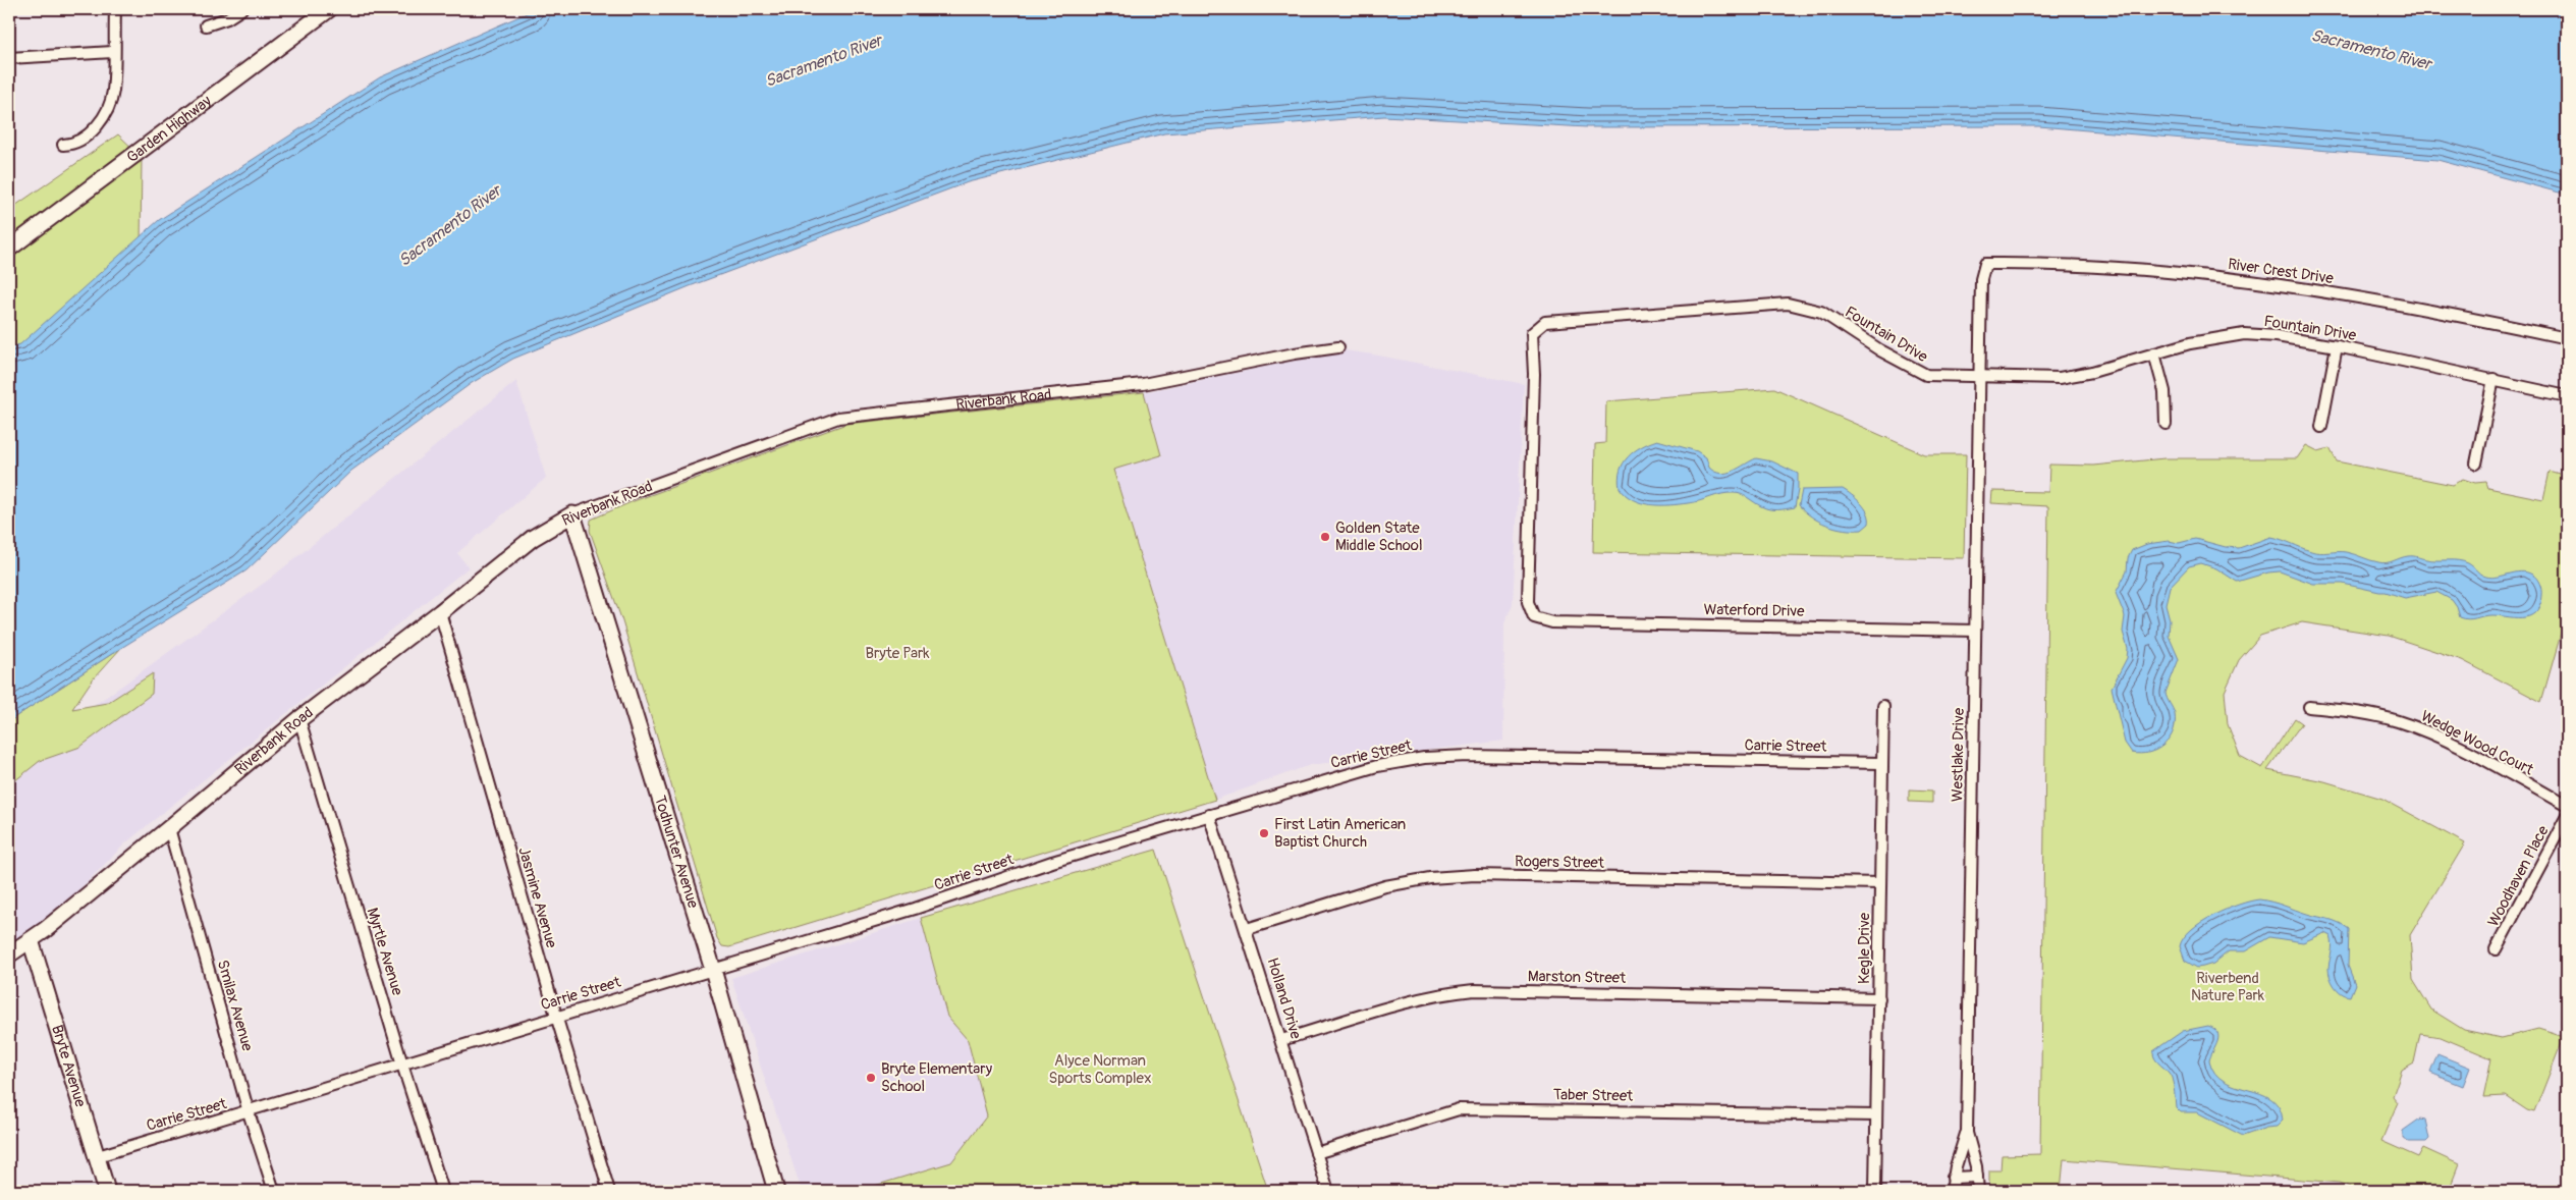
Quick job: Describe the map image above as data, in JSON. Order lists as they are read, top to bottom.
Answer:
{
  "streets": {
    "street": [
      "Garden Highway",
      "River Crest Drive",
      "Fountain Drive",
      "Riverbank Road",
      "Waterford Drive",
      "Wedge Wood Court",
      "Carrie Street",
      "Westlake Drive",
      "Todhunter Avenue",
      "Rogers Street",
      "Woodhaven Place",
      "Jasmine Avenue",
      "Kegle Drive",
      "Myrtle Avenue",
      "Marston Street",
      "Holland Drive",
      "Smilax Avenue",
      "Bryte Avenue",
      "Taber Street"
    ]
  },
  "crossings": [
    ["River Crest Drive", "Westlake Drive"],
    ["Fountain Drive", "Waterford Drive"],
    ["Fountain Drive", "Westlake Drive"],
    ["Riverbank Road", "Todhunter Avenue"],
    ["Riverbank Road", "Jasmine Avenue"],
    ["Riverbank Road", "Myrtle Avenue"],
    ["Riverbank Road", "Smilax Avenue"],
    ["Riverbank Road", "Bryte Avenue"],
    ["Waterford Drive", "Westlake Drive"],
    ["Carrie Street", "Todhunter Avenue"],
    ["Carrie Street", "Jasmine Avenue"],
    ["Carrie Street", "Kegle Drive"],
    ["Carrie Street", "Myrtle Avenue"],
    ["Carrie Street", "Holland Drive"],
    ["Carrie Street", "Smilax Avenue"],
    ["Carrie Street", "Bryte Avenue"],
    ["Rogers Street", "Kegle Drive"],
    ["Rogers Street", "Holland Drive"],
    ["Kegle Drive", "Marston Street"],
    ["Kegle Drive", "Taber Street"],
    ["Marston Street", "Holland Drive"],
    ["Holland Drive", "Taber Street"]
  ],
  "water": ["Sacramento River"],
  "parks": ["Bryte Park", "Riverbend Nature Park", "Alyce Norman Sports Complex"],
  "places": ["Golden State Middle School", "First Latin American Baptist Church", "Bryte Elementary School"]
}
